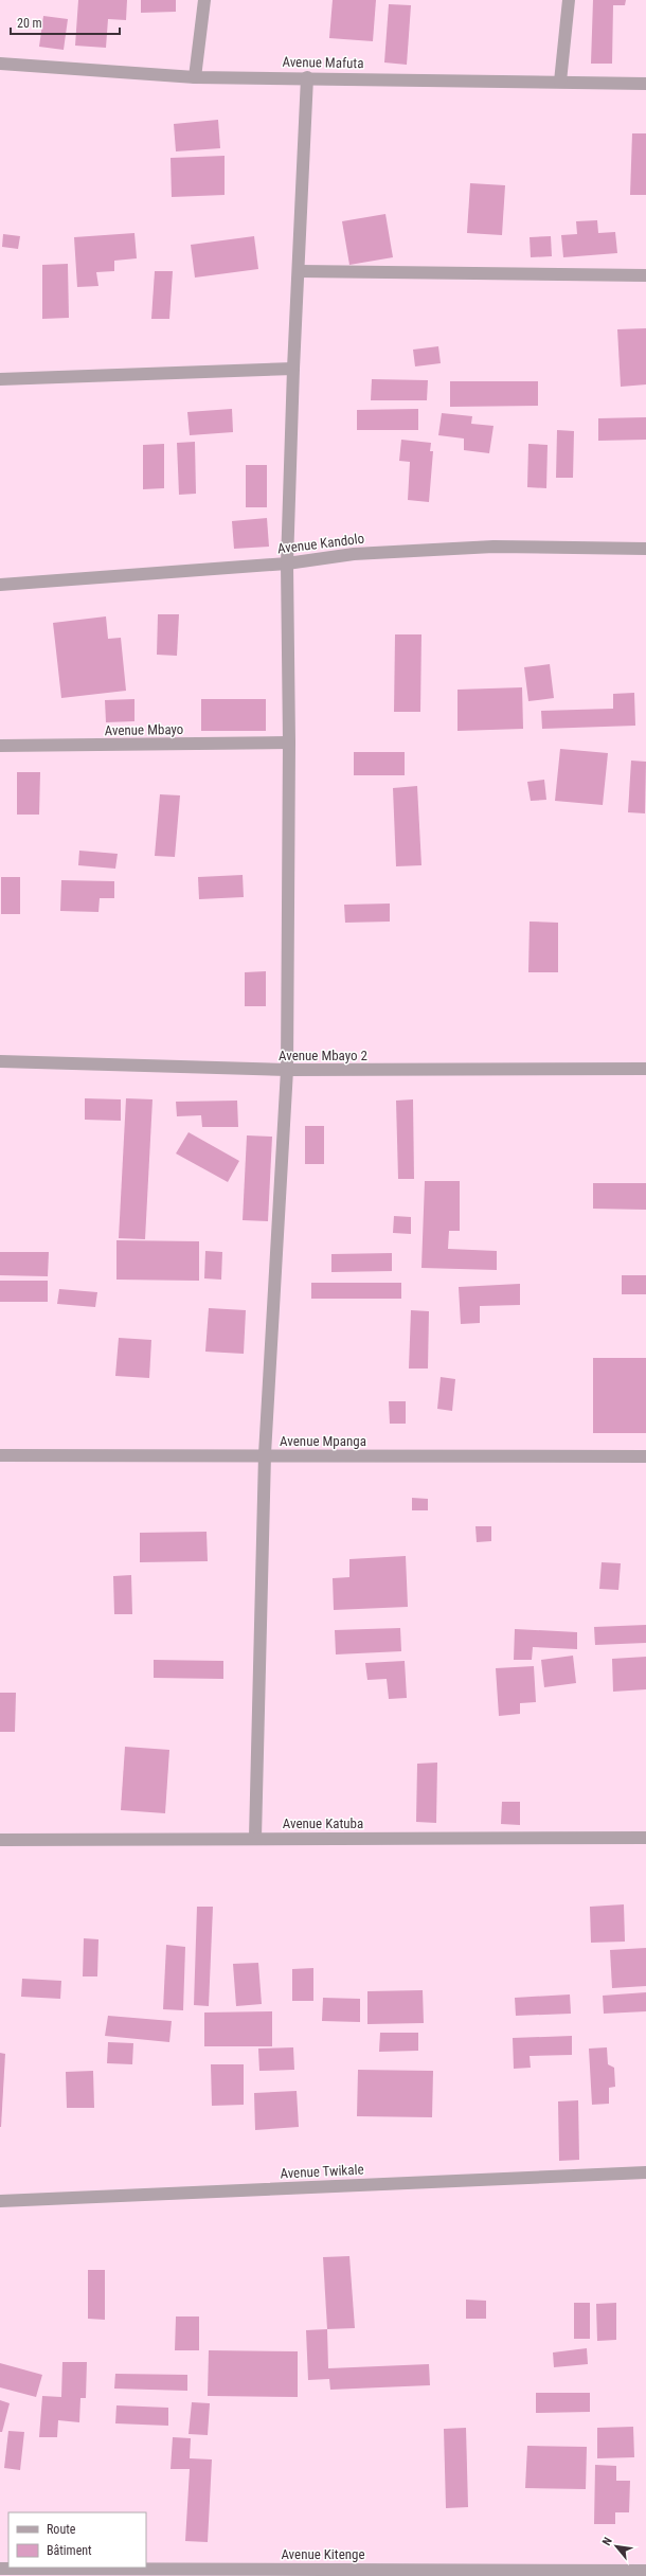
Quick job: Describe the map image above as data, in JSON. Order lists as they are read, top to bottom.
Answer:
{
  "streets": {
    "street": [
      "Avenue Mafuta",
      "Avenue Kandolo",
      "Avenue Mbayo",
      "Avenue Mbayo 2",
      "Avenue Mpanga",
      "Avenue Katuba",
      "Avenue Twikale",
      "Avenue Kitenge"
    ]
  },
  "legend": ["Route", "Bâtiment"],
  "scale_bar": "20 m",
  "north": "top left"
}
